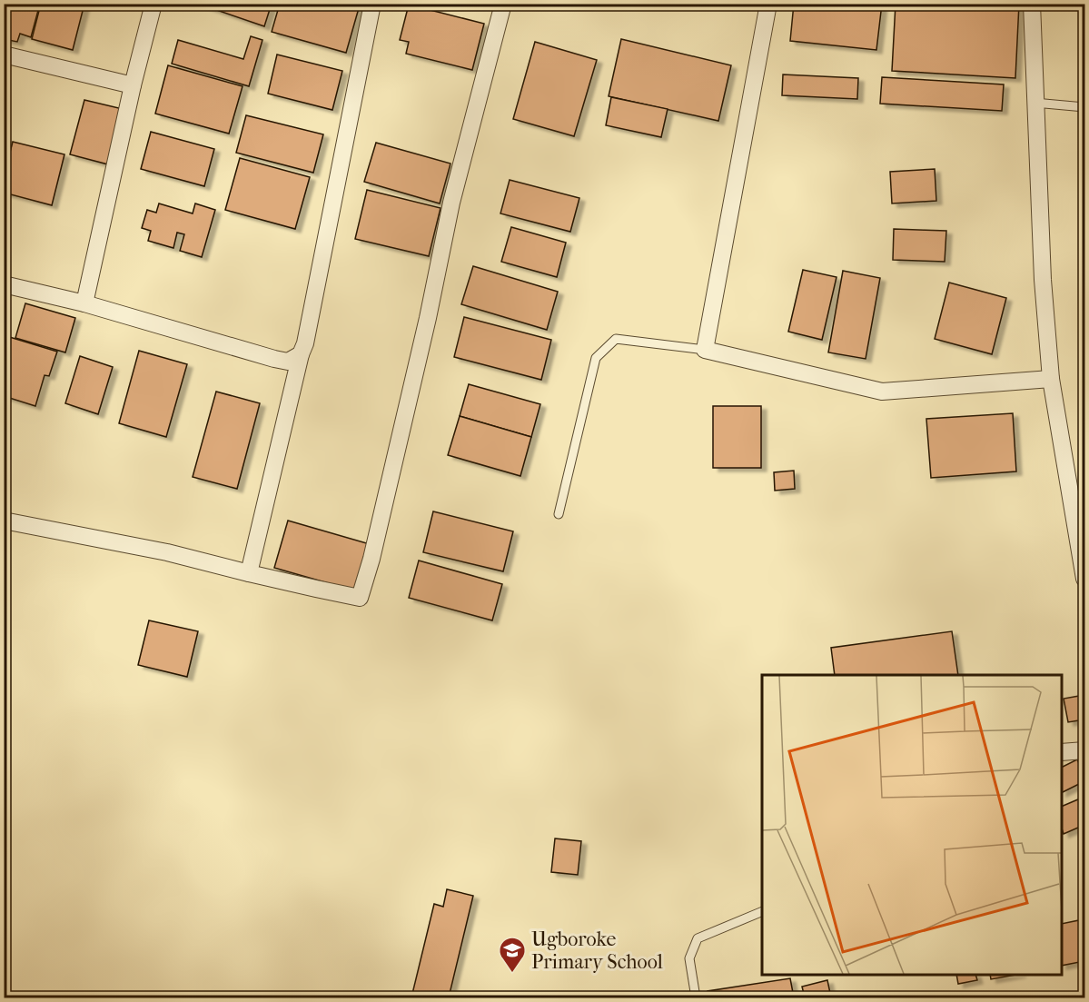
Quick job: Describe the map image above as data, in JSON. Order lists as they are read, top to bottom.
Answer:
{
  "places": {
    "school or university": ["Ugboroke Primary School"]
  }
}
